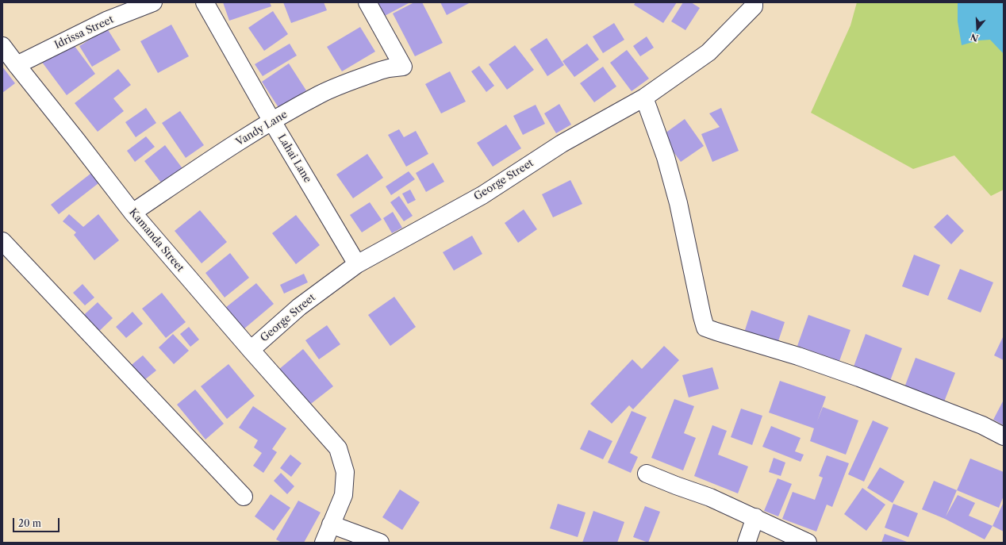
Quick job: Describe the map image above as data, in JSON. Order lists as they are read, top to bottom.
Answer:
{
  "streets": {
    "street": [
      "Idrissa Street",
      "Vandy Lane",
      "Lahai Lane",
      "George Street",
      "Kamanda Street"
    ]
  },
  "crossings": [
    ["Idrissa Street", "Kamanda Street"],
    ["Vandy Lane", "Lahai Lane"],
    ["Vandy Lane", "Kamanda Street"],
    ["Lahai Lane", "George Street"],
    ["George Street", "Kamanda Street"]
  ],
  "scale_bar": "20 m",
  "north": "bottom"
}
